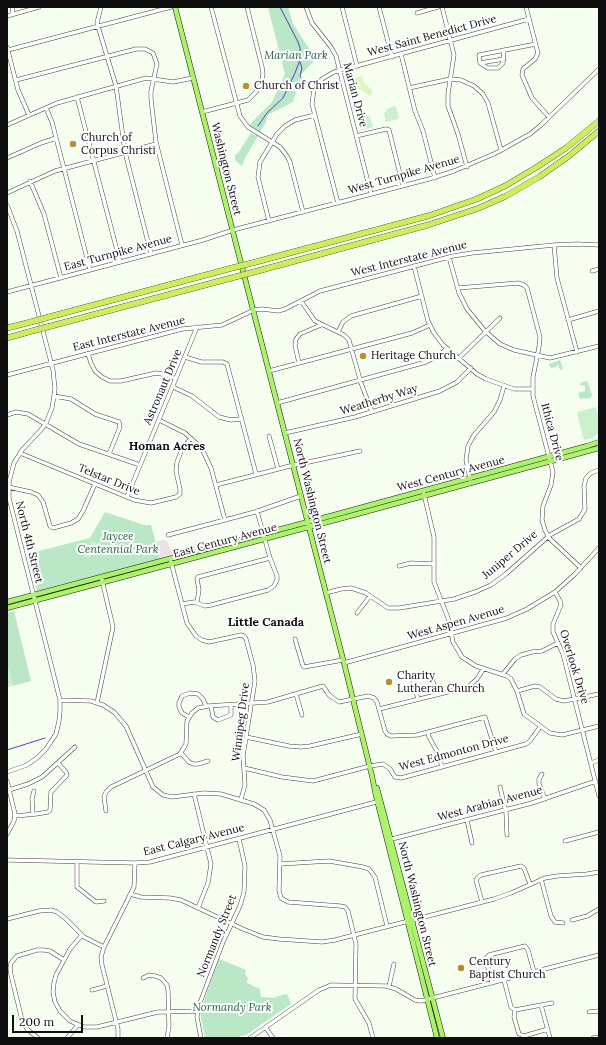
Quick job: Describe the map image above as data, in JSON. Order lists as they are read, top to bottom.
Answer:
{
  "streets": {
    "main road": [
      "Washington Street",
      "West Century Avenue",
      "North Washington Street",
      "East Century Avenue"
    ],
    "street": [
      "West Saint Benedict Drive",
      "Marian Drive",
      "West Turnpike Avenue",
      "East Turnpike Avenue",
      "West Interstate Avenue",
      "East Interstate Avenue",
      "Astronaut Drive",
      "Weatherby Way",
      "Ithica Drive",
      "Telstar Drive",
      "North 4th Street",
      "Juniper Drive",
      "West Aspen Avenue",
      "Overlook Drive",
      "Winnipeg Drive",
      "West Edmonton Drive",
      "West Arabian Avenue",
      "East Calgary Avenue",
      "Normandy Street"
    ]
  },
  "crossings": [
    ["West Saint Benedict Drive", "Marian Drive"],
    ["West Saint Benedict Drive", "West Turnpike Avenue"],
    ["Marian Drive", "West Turnpike Avenue"],
    ["Washington Street", "West Turnpike Avenue"],
    ["Washington Street", "East Turnpike Avenue"],
    ["Washington Street", "North Washington Street"],
    ["West Turnpike Avenue", "East Turnpike Avenue"],
    ["West Turnpike Avenue", "North Washington Street"],
    ["East Turnpike Avenue", "North Washington Street"],
    ["East Turnpike Avenue", "North 4th Street"],
    ["West Interstate Avenue", "East Interstate Avenue"],
    ["West Interstate Avenue", "North Washington Street"],
    ["East Interstate Avenue", "Astronaut Drive"],
    ["East Interstate Avenue", "North Washington Street"],
    ["East Interstate Avenue", "North 4th Street"],
    ["Astronaut Drive", "Telstar Drive"],
    ["Weatherby Way", "North Washington Street"],
    ["Ithica Drive", "West Century Avenue"],
    ["Ithica Drive", "Juniper Drive"],
    ["Ithica Drive", "West Aspen Avenue"],
    ["West Century Avenue", "North Washington Street"],
    ["West Century Avenue", "East Century Avenue"],
    ["Telstar Drive", "North 4th Street"],
    ["North Washington Street", "East Century Avenue"],
    ["North Washington Street", "Juniper Drive"],
    ["North Washington Street", "West Aspen Avenue"],
    ["North Washington Street", "West Edmonton Drive"],
    ["North Washington Street", "West Arabian Avenue"],
    ["North Washington Street", "East Calgary Avenue"],
    ["East Century Avenue", "North 4th Street"],
    ["East Century Avenue", "Winnipeg Drive"],
    ["West Aspen Avenue", "Overlook Drive"],
    ["Overlook Drive", "West Arabian Avenue"],
    ["East Calgary Avenue", "Normandy Street"]
  ],
  "districts": ["Homan Acres", "Little Canada"],
  "parks": ["Marian Park", "Jaycee Centennial Park", "Normandy Park"],
  "places": [
    "Church of Christ",
    "Church of Corpus Christi",
    "Heritage Church",
    "Charity Lutheran Church",
    "Century Baptist Church"
  ],
  "scale_bar": "200 m"
}
